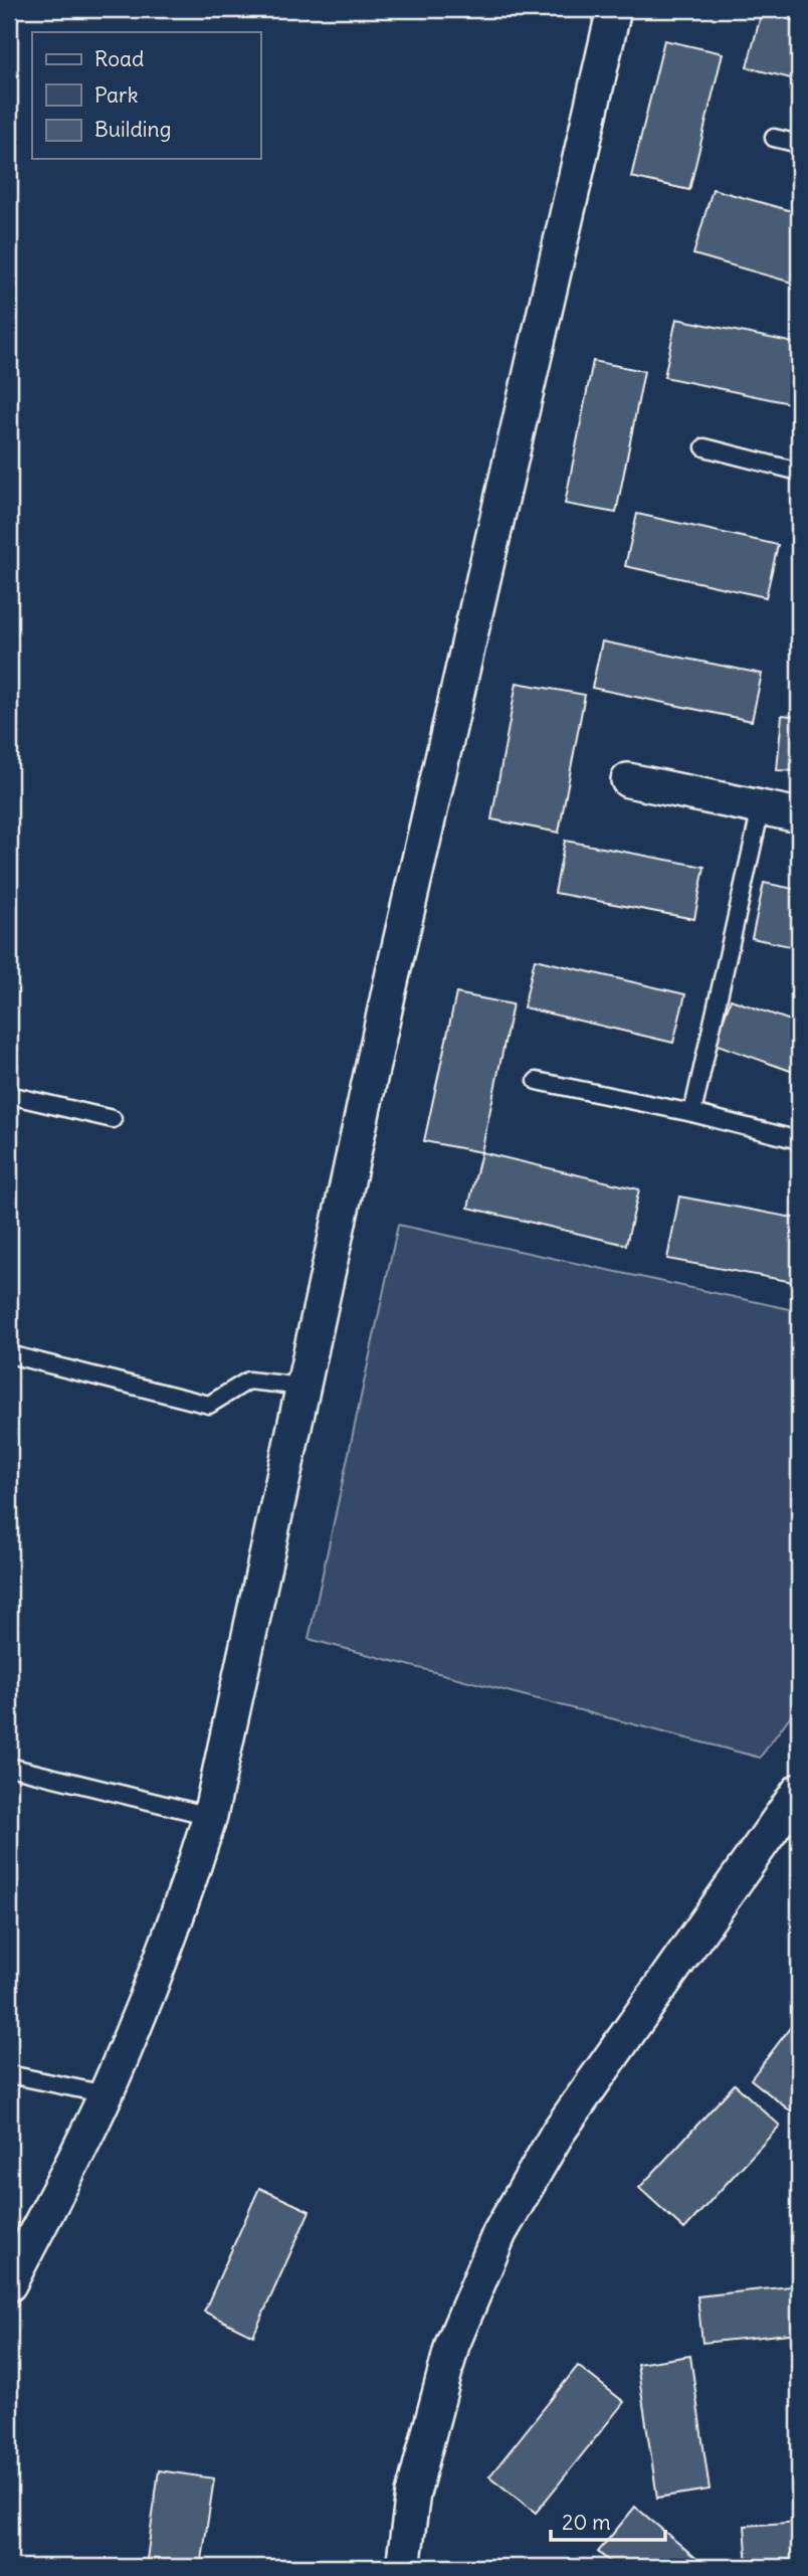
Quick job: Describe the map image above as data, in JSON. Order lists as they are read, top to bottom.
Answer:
{
  "legend": ["Road", "Park", "Building"],
  "scale_bar": "20 m"
}
